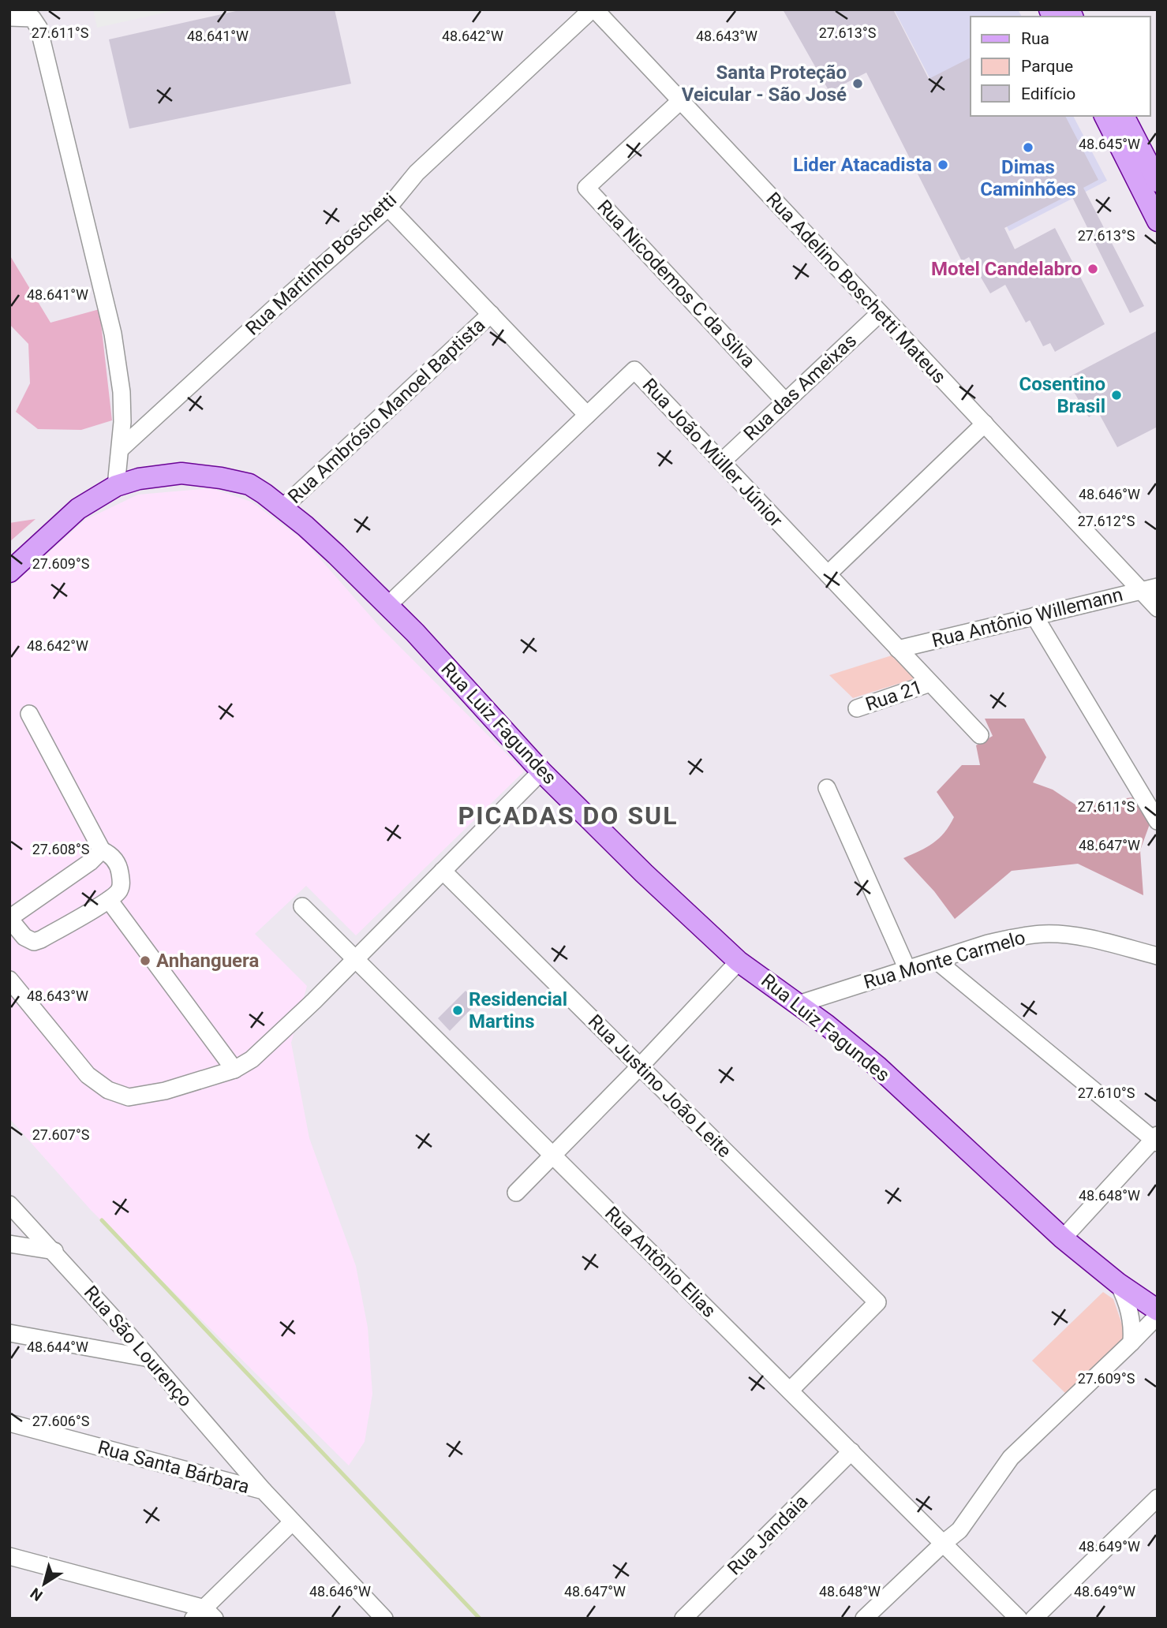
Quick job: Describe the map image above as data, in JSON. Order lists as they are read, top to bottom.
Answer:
{
  "streets": {
    "main road": ["Rua Luiz Fagundes"],
    "street": [
      "Rua Martinho Boschetti",
      "Rua Nicodemos C da Silva",
      "Rua Adelino Boschetti Mateus",
      "Rua das Ameixas",
      "Rua Ambrósio Manoel Baptista",
      "Rua João Müller Júnior",
      "Rua Antônio Willemann",
      "Rua 21",
      "Rua Monte Carmelo",
      "Rua Justino João Leite",
      "Rua Antônio Elias",
      "Rua São Lourenço",
      "Rua Santa Bárbara",
      "Rua Jandaia"
    ]
  },
  "crossings": [
    ["Rua Martinho Boschetti", "Rua Adelino Boschetti Mateus"],
    ["Rua Nicodemos C da Silva", "Rua Adelino Boschetti Mateus"],
    ["Rua Nicodemos C da Silva", "Rua das Ameixas"],
    ["Rua Adelino Boschetti Mateus", "Rua das Ameixas"],
    ["Rua Adelino Boschetti Mateus", "Rua Antônio Willemann"],
    ["Rua das Ameixas", "Rua João Müller Júnior"],
    ["Rua Ambrósio Manoel Baptista", "Rua Luiz Fagundes"],
    ["Rua João Müller Júnior", "Rua Antônio Willemann"],
    ["Rua João Müller Júnior", "Rua 21"],
    ["Rua João Müller Júnior", "Rua Luiz Fagundes"],
    ["Rua Luiz Fagundes", "Rua Monte Carmelo"],
    ["Rua Justino João Leite", "Rua Antônio Elias"],
    ["Rua Antônio Elias", "Rua Jandaia"],
    ["Rua São Lourenço", "Rua Santa Bárbara"]
  ],
  "districts": ["PICADAS DO SUL"],
  "places": [
    "Santa Proteção Veicular - São José",
    "Dimas Caminhões",
    "Lider Atacadista",
    "Motel Candelabro",
    "Cosentino Brasil",
    "Anhanguera",
    "Residencial Martins"
  ],
  "legend": ["Rua", "Parque", "Edifício"],
  "north": "bottom left",
  "coordinates": [
    "27.611°S",
    "27.613°S",
    "48.643°W",
    "48.641°W",
    "48.642°W",
    "48.645°W",
    "48.646°W",
    "27.612°S",
    "27.609°S",
    "48.647°W",
    "27.608°S",
    "27.610°S",
    "27.607°S",
    "48.648°W",
    "48.644°W",
    "27.606°S",
    "48.649°W"
  ]
}
